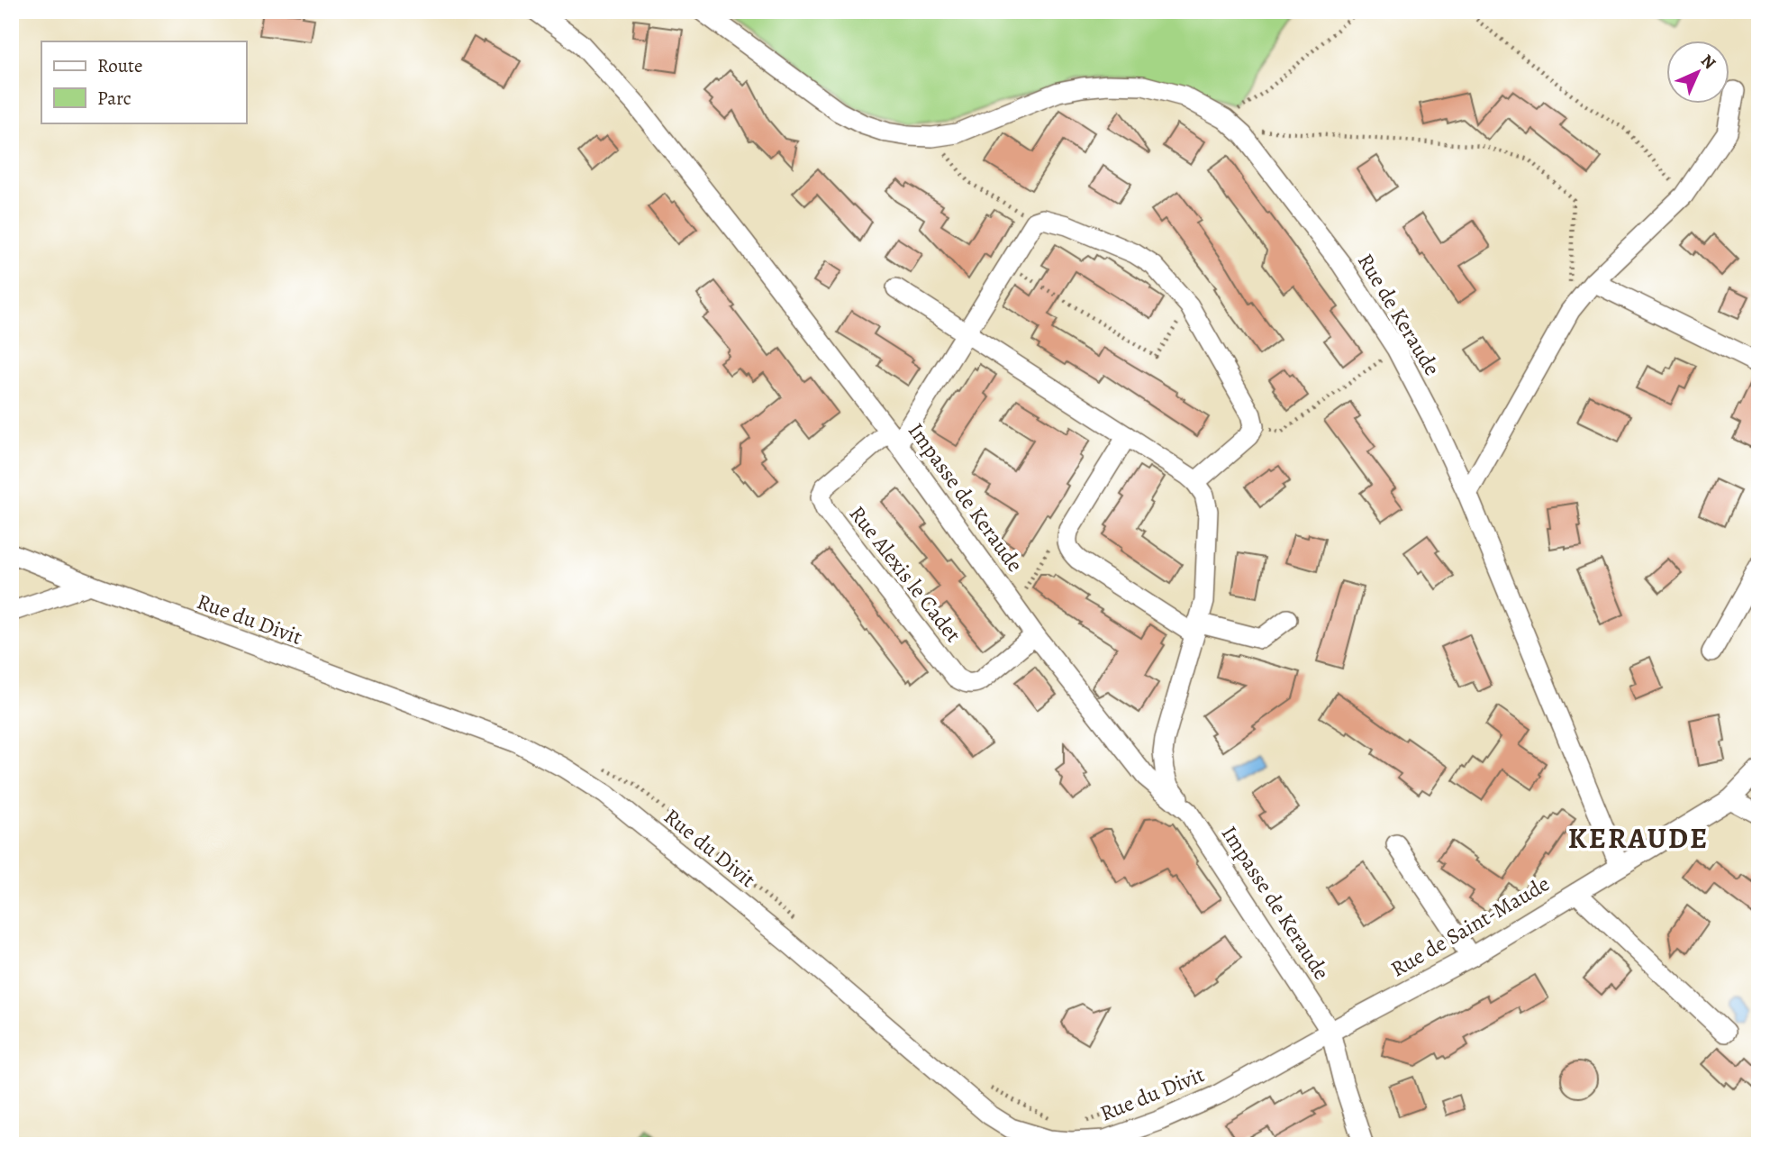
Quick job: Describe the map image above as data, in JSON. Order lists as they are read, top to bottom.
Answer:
{
  "streets": {
    "street": [
      "Rue de Keraude",
      "Impasse de Keraude",
      "Rue Alexis le Cadet",
      "Rue du Divit",
      "Rue de Saint-Maude"
    ]
  },
  "crossings": [
    ["Rue de Keraude", "Rue de Saint-Maude"],
    ["Impasse de Keraude", "Rue Alexis le Cadet"],
    ["Impasse de Keraude", "Rue du Divit"],
    ["Impasse de Keraude", "Rue de Saint-Maude"],
    ["Rue du Divit", "Rue de Saint-Maude"]
  ],
  "districts": ["KERAUDE"],
  "legend": ["Route", "Parc"],
  "north": "top right"
}
